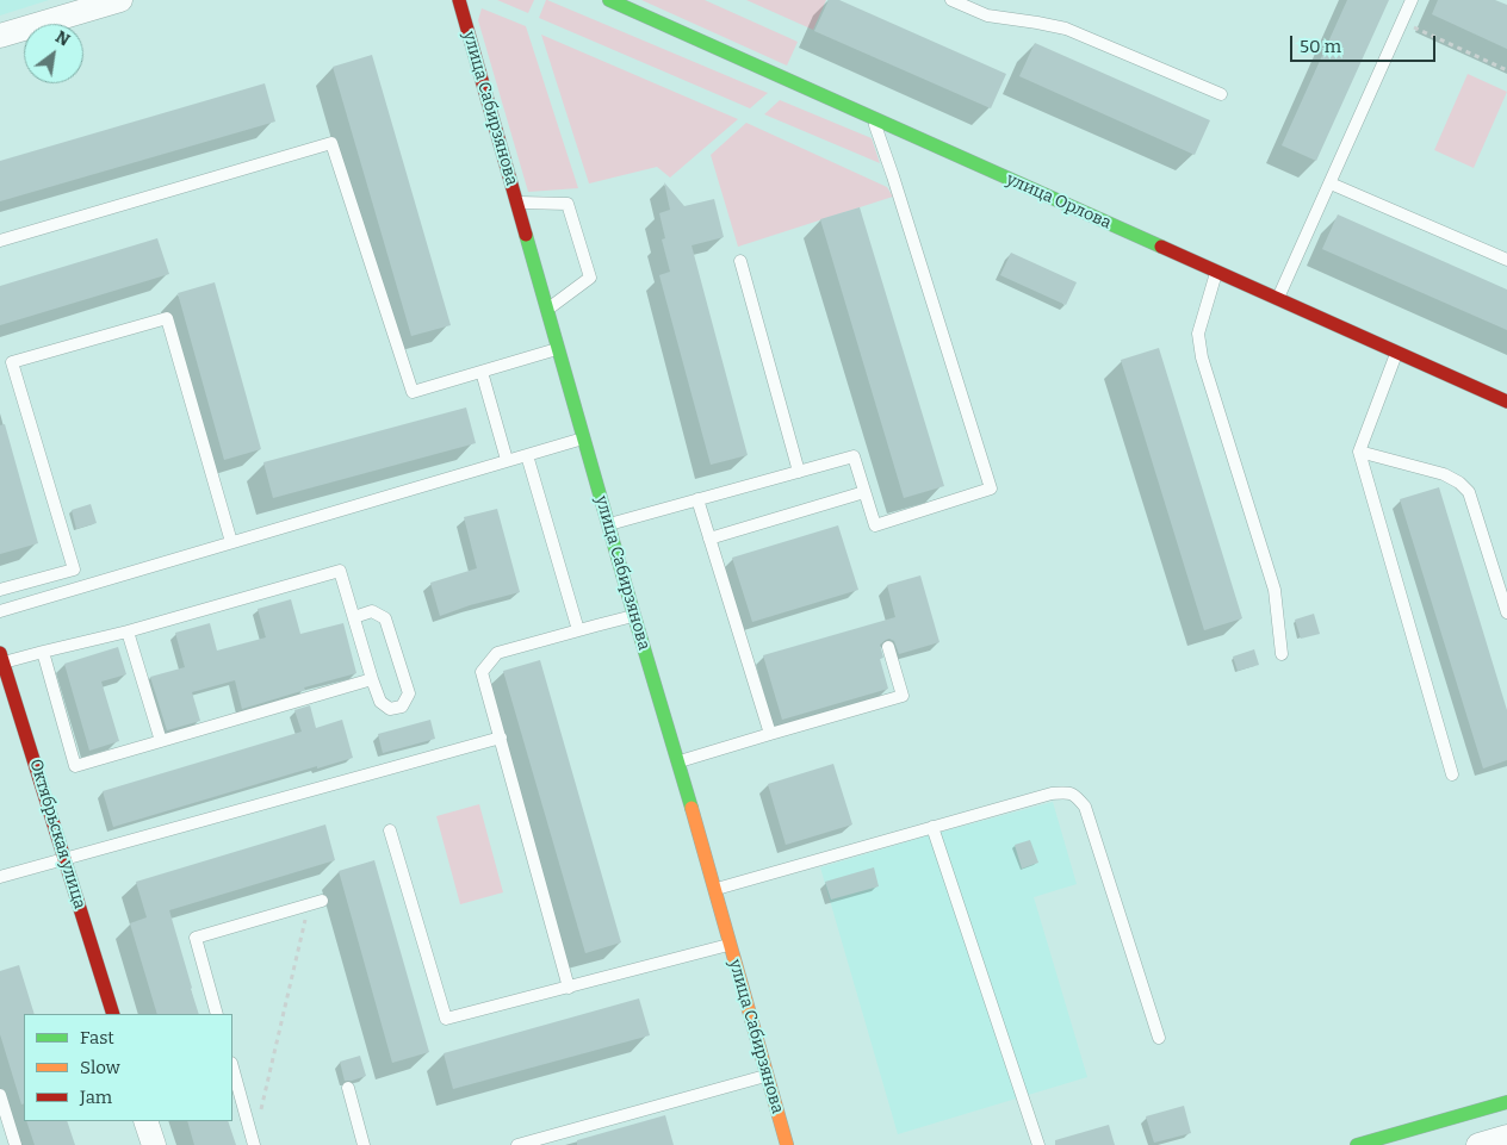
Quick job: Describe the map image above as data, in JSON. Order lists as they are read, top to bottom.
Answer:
{
  "streets": {
    "street": ["улица Сабирзянова", "улица Орлова", "Октябрьская улица"]
  },
  "legend": ["Fast", "Slow", "Jam"],
  "scale_bar": "50 m",
  "north": "top right"
}
